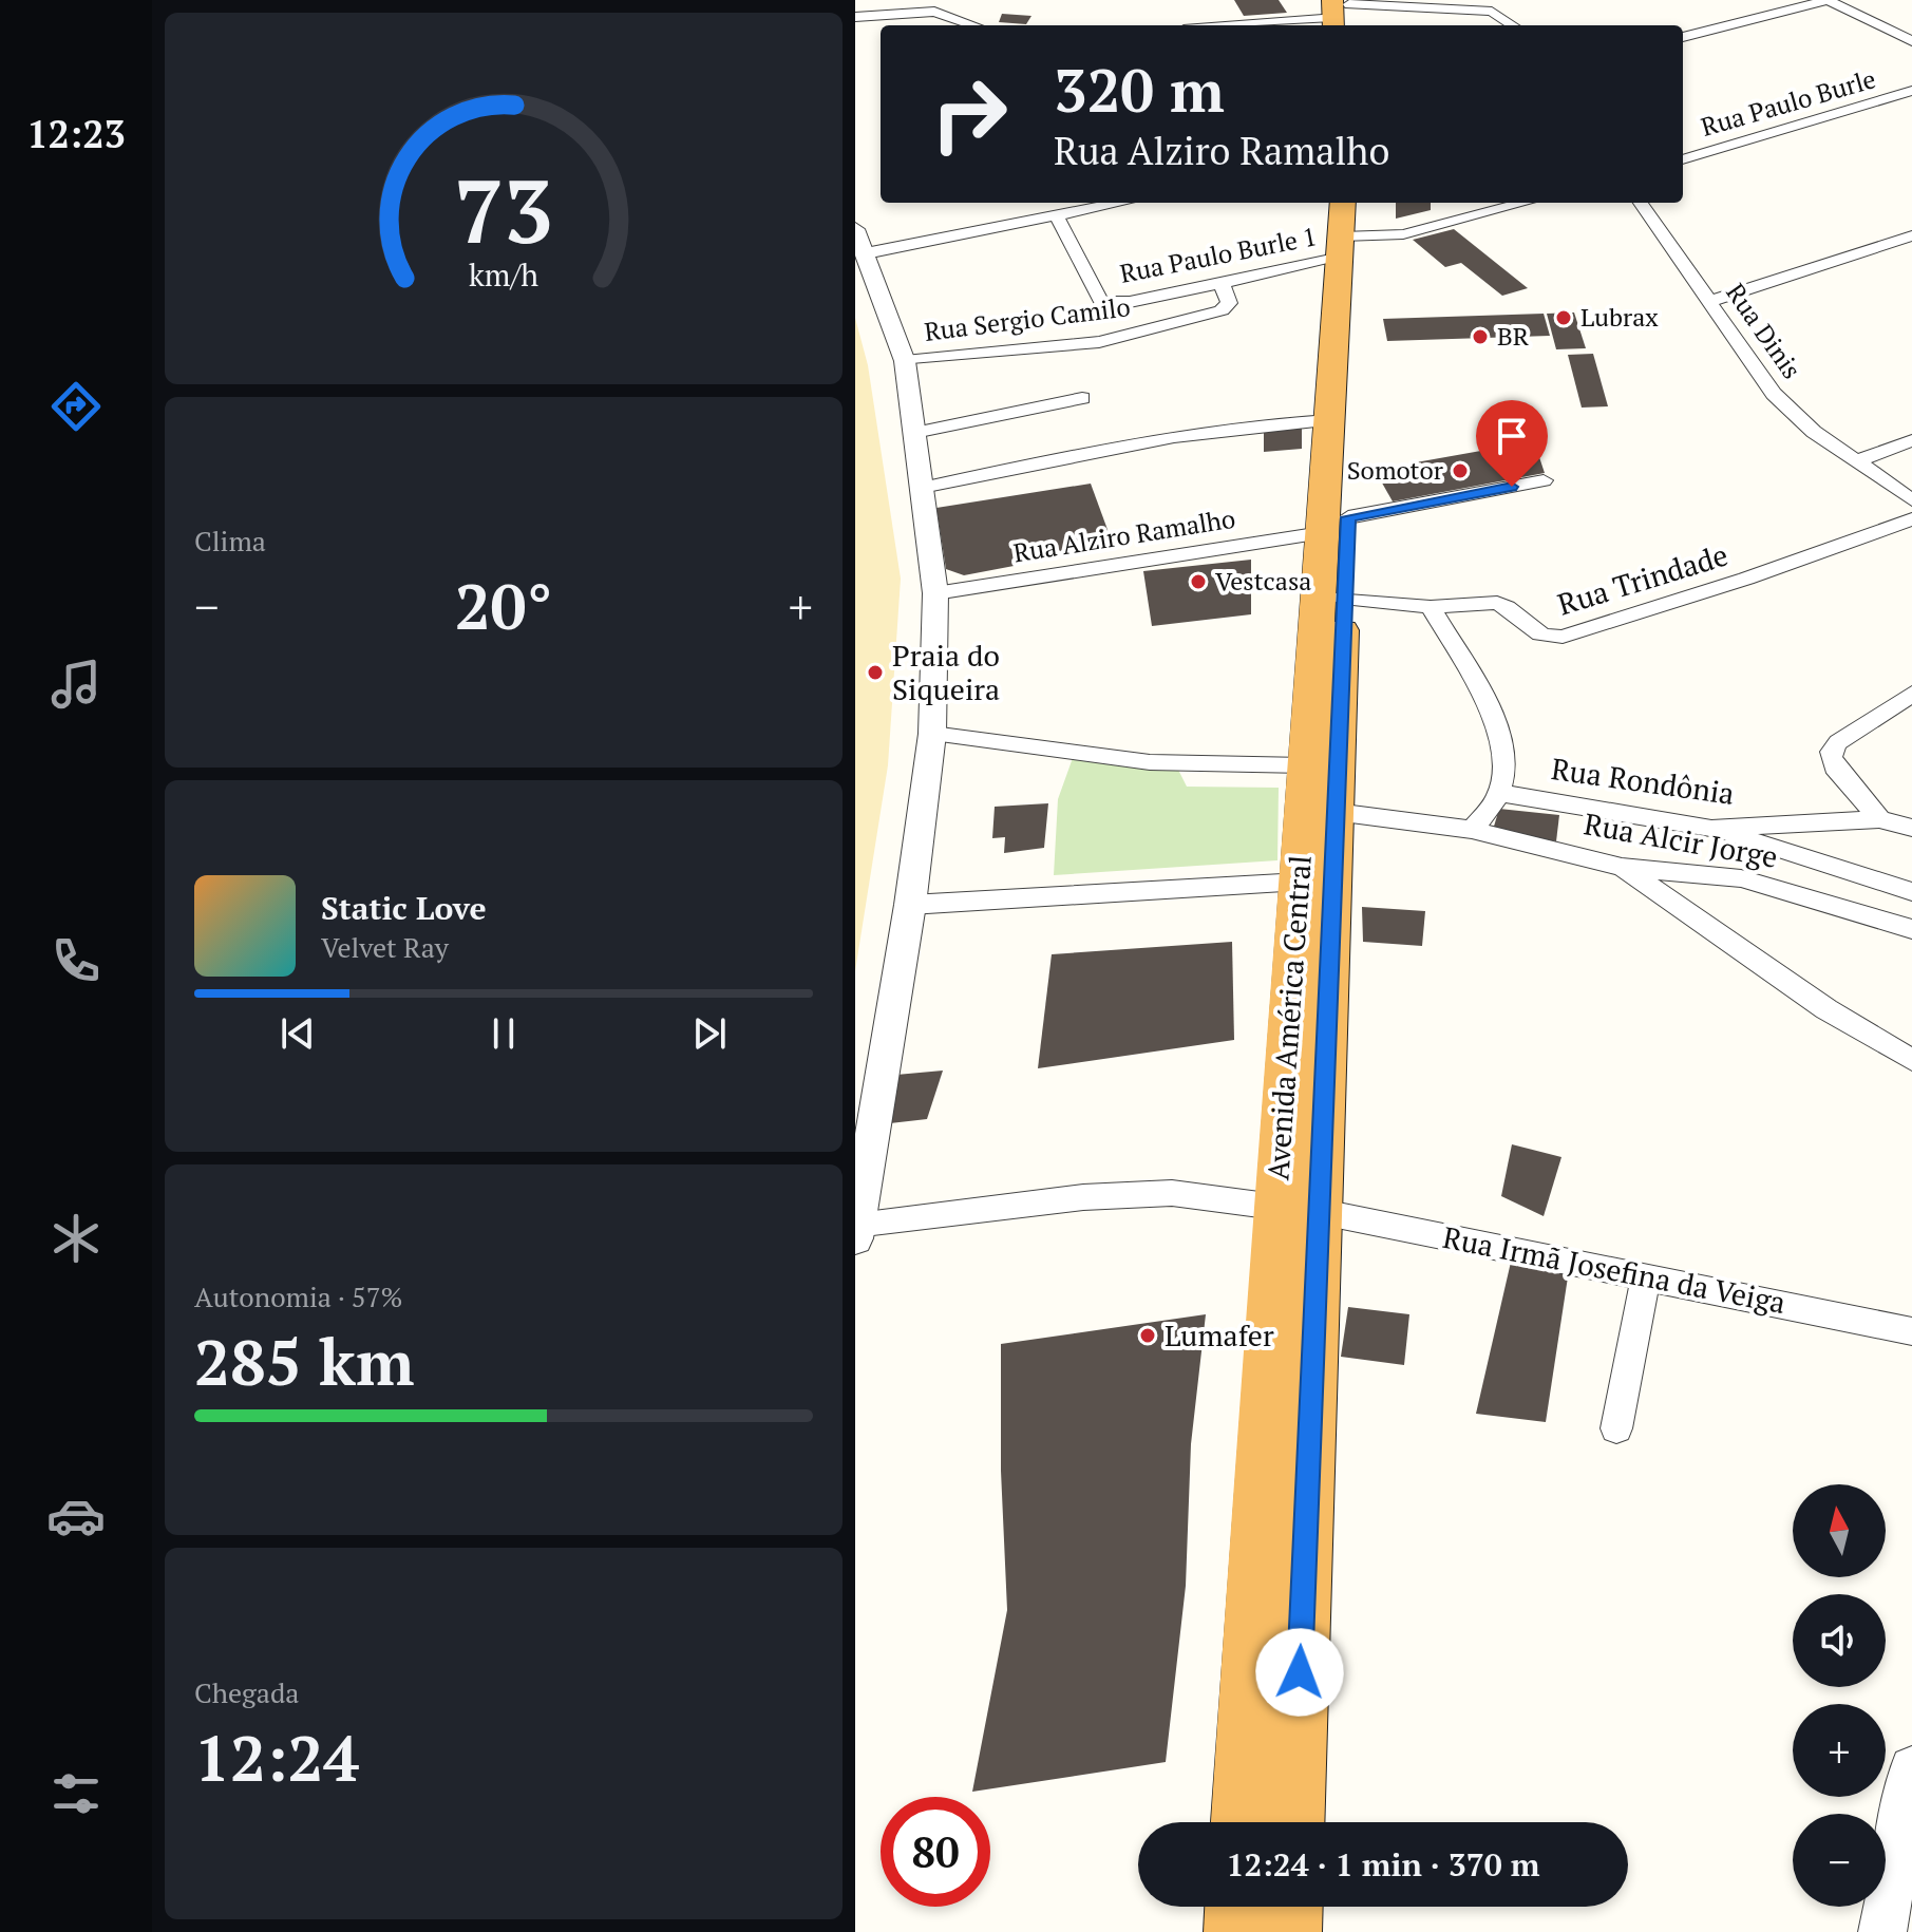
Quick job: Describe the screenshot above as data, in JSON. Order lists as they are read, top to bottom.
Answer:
{
  "streets": {
    "highway": ["Avenida América Central"],
    "street": [
      "Rua Paulo Burle",
      "Rua Paulo Burle 1",
      "Rua Sergio Camilo",
      "Rua Dinis",
      "Rua Alziro Ramalho",
      "Rua Trindade",
      "Rua Rondônia",
      "Rua Alcir Jorge",
      "Rua Irmã Josefina da Veiga"
    ]
  },
  "crossings": [
    ["Rua Paulo Burle 1", "Rua Sergio Camilo"],
    ["Rua Paulo Burle 1", "Avenida América Central"],
    ["Rua Alziro Ramalho", "Avenida América Central"],
    ["Rua Trindade", "Avenida América Central"],
    ["Rua Alcir Jorge", "Avenida América Central"],
    ["Avenida América Central", "Rua Irmã Josefina da Veiga"]
  ],
  "places": [
    "Lubrax",
    "BR",
    "Somotor",
    "Vestcasa",
    "Praia do Siqueira",
    "Lumafer"
  ],
  "north": "top",
  "page": {
    "tabs": "12:23",
    "turn": ["320 m", "Rua Alziro Ramalho"],
    "tile": [
      "Clima",
      ["Autonomia · 57%", "285 km"],
      ["Chegada", "12:24"]
    ],
    "heat": ["−", "20°", "+"],
    "song": ["Static Love", "Velvet Ray"],
    "map_buttons": ["+", "−"],
    "limit": "80",
    "trip": "12:24 · 1 min · 370 m",
    "gauge": ["73", "km/h"]
  }
}
